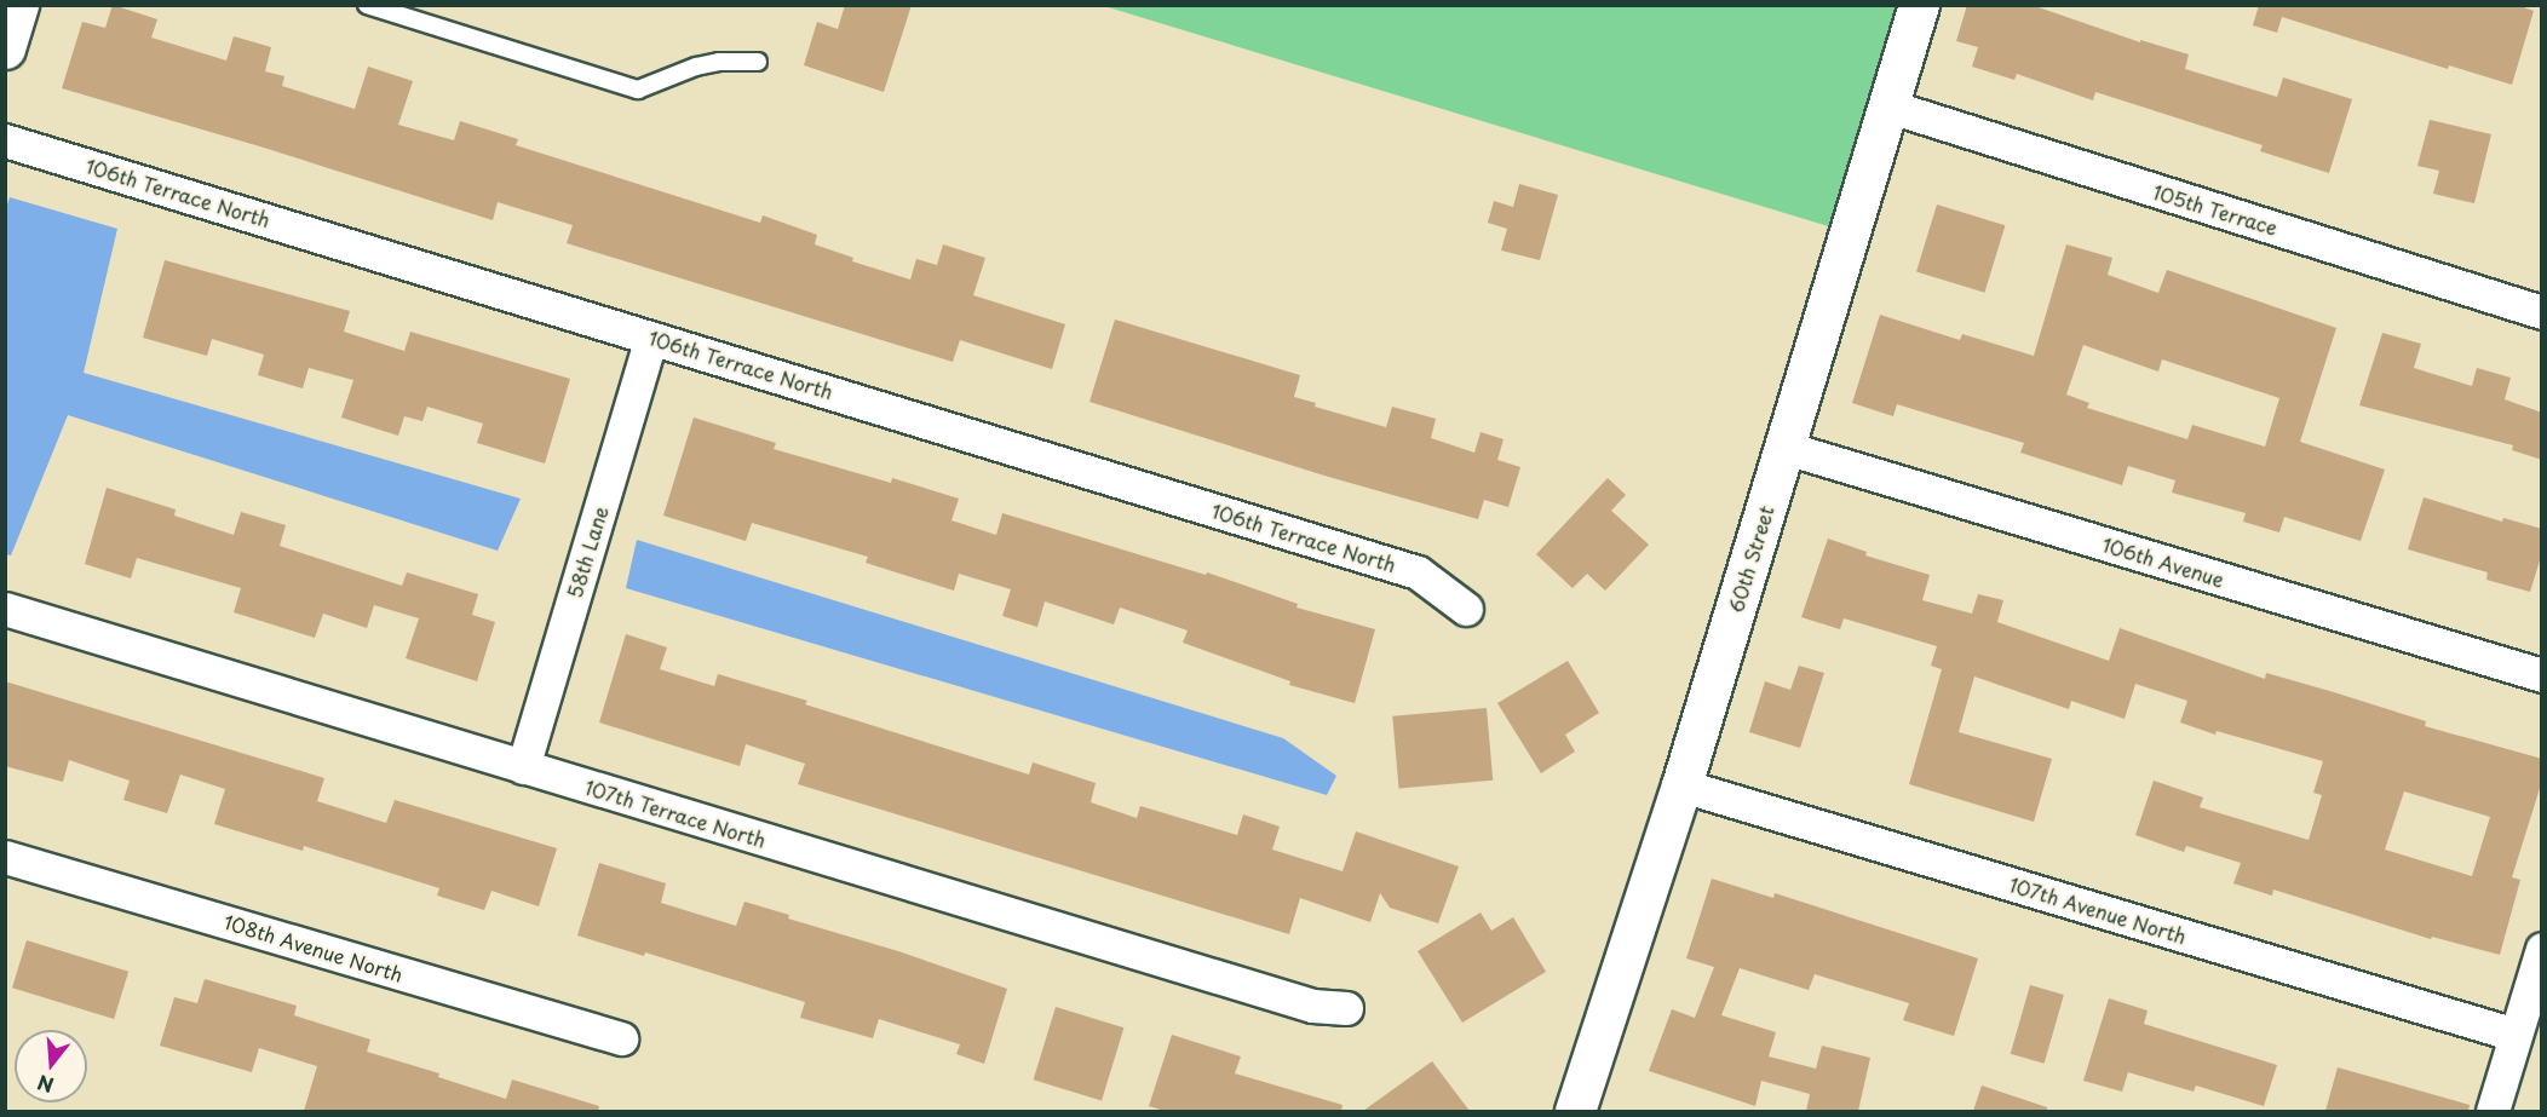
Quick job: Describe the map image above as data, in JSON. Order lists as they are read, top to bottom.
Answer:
{
  "streets": {
    "street": [
      "106th Terrace North",
      "105th Terrace",
      "58th Lane",
      "60th Street",
      "106th Avenue",
      "107th Terrace North",
      "107th Avenue North",
      "108th Avenue North"
    ]
  },
  "crossings": [
    ["106th Terrace North", "58th Lane"],
    ["105th Terrace", "60th Street"],
    ["58th Lane", "107th Terrace North"],
    ["60th Street", "106th Avenue"],
    ["60th Street", "107th Avenue North"]
  ],
  "north": "bottom"
}
